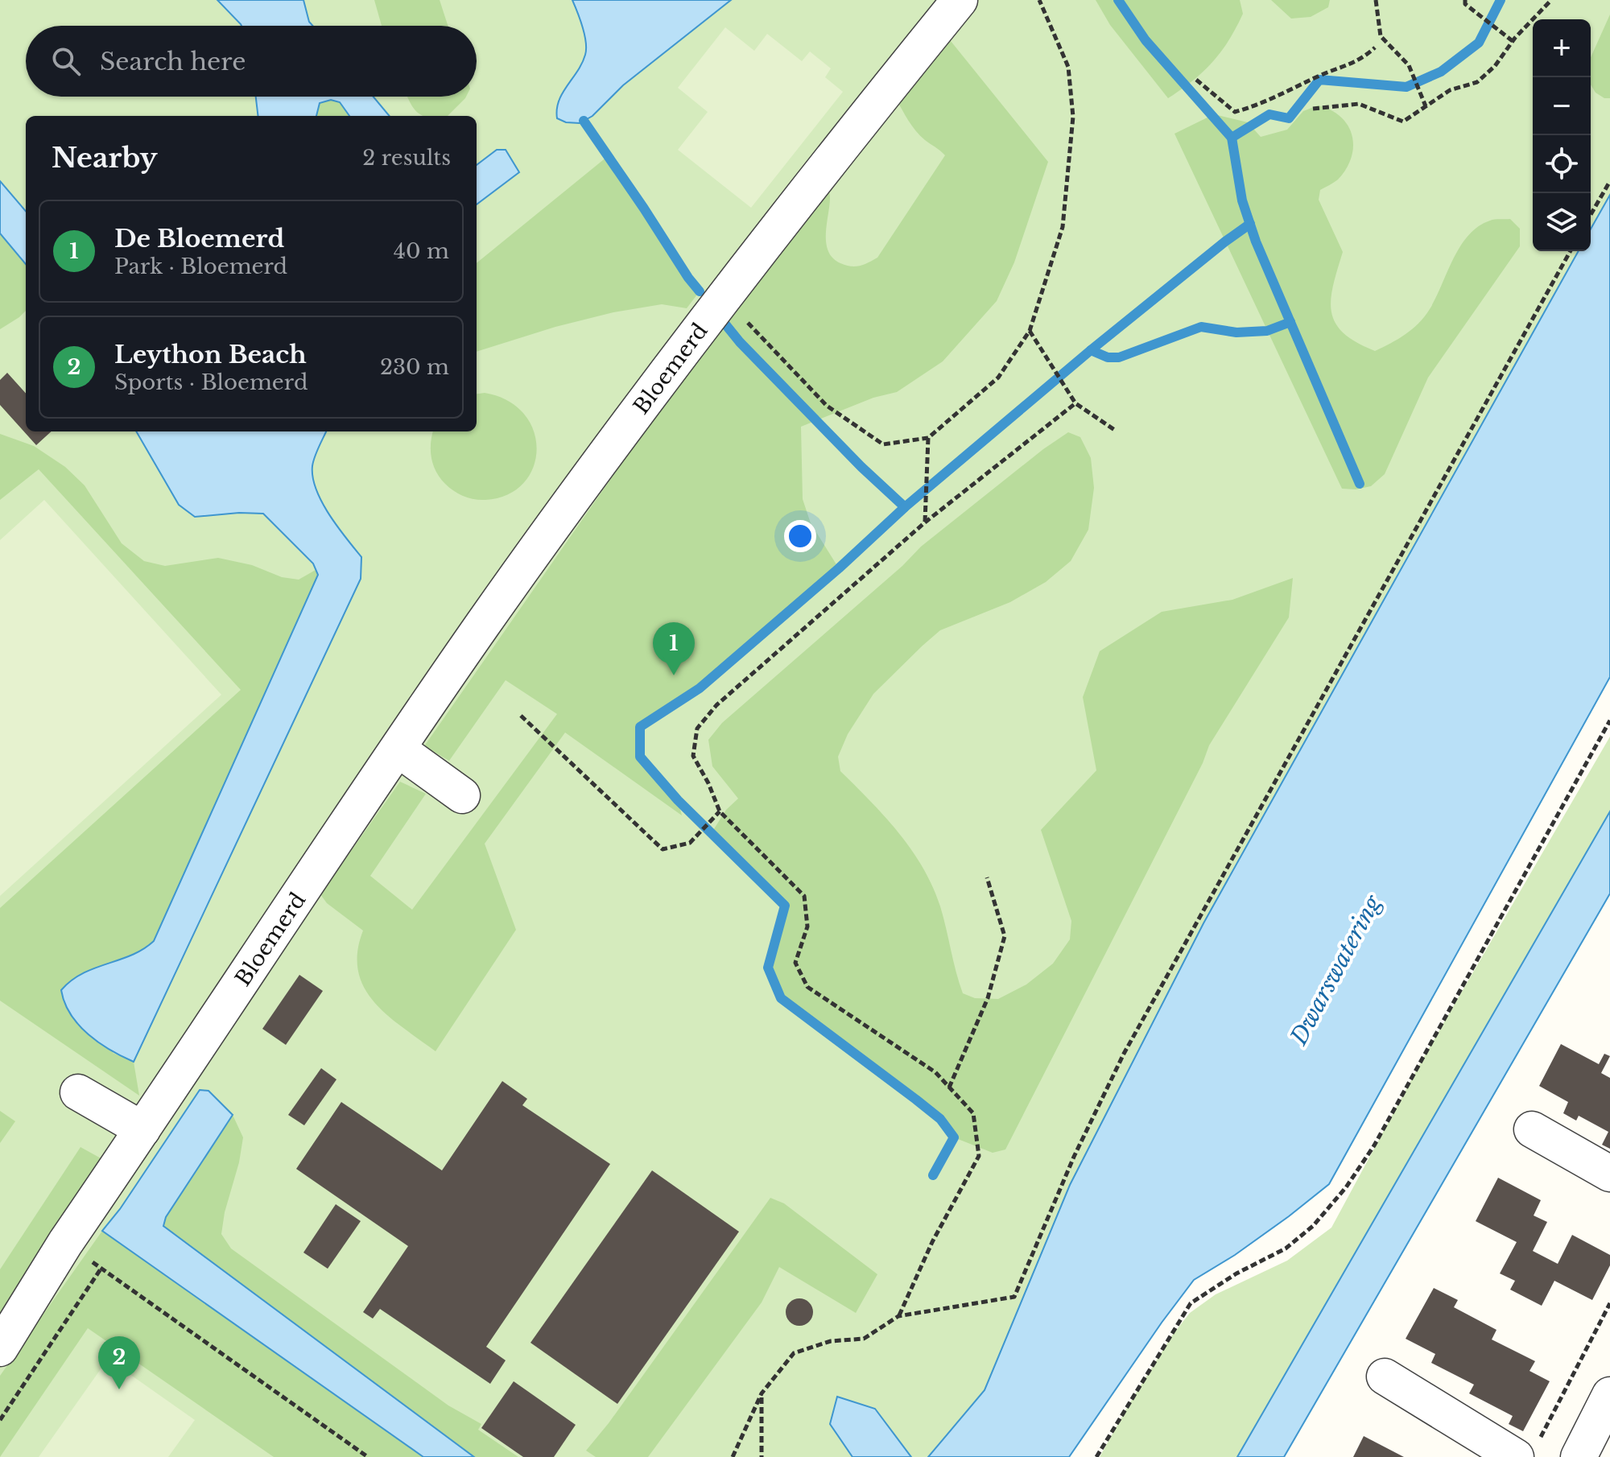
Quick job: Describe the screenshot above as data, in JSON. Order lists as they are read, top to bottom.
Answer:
{
  "streets": {
    "street": ["Bloemerd"]
  },
  "water": ["Dwarswatering"],
  "page": {
    "map_buttons": ["+", "−"],
    "search": "Search here",
    "heading": ["Nearby", "2 results"],
    "list": [
      {
        "mark": "1",
        "name": "De Bloemerd",
        "note": "Park · Bloemerd",
        "value": "40 m"
      },
      {
        "mark": "2",
        "name": "Leython Beach",
        "note": "Sports · Bloemerd",
        "value": "230 m"
      }
    ],
    "pins": ["1", "2"]
  }
}
